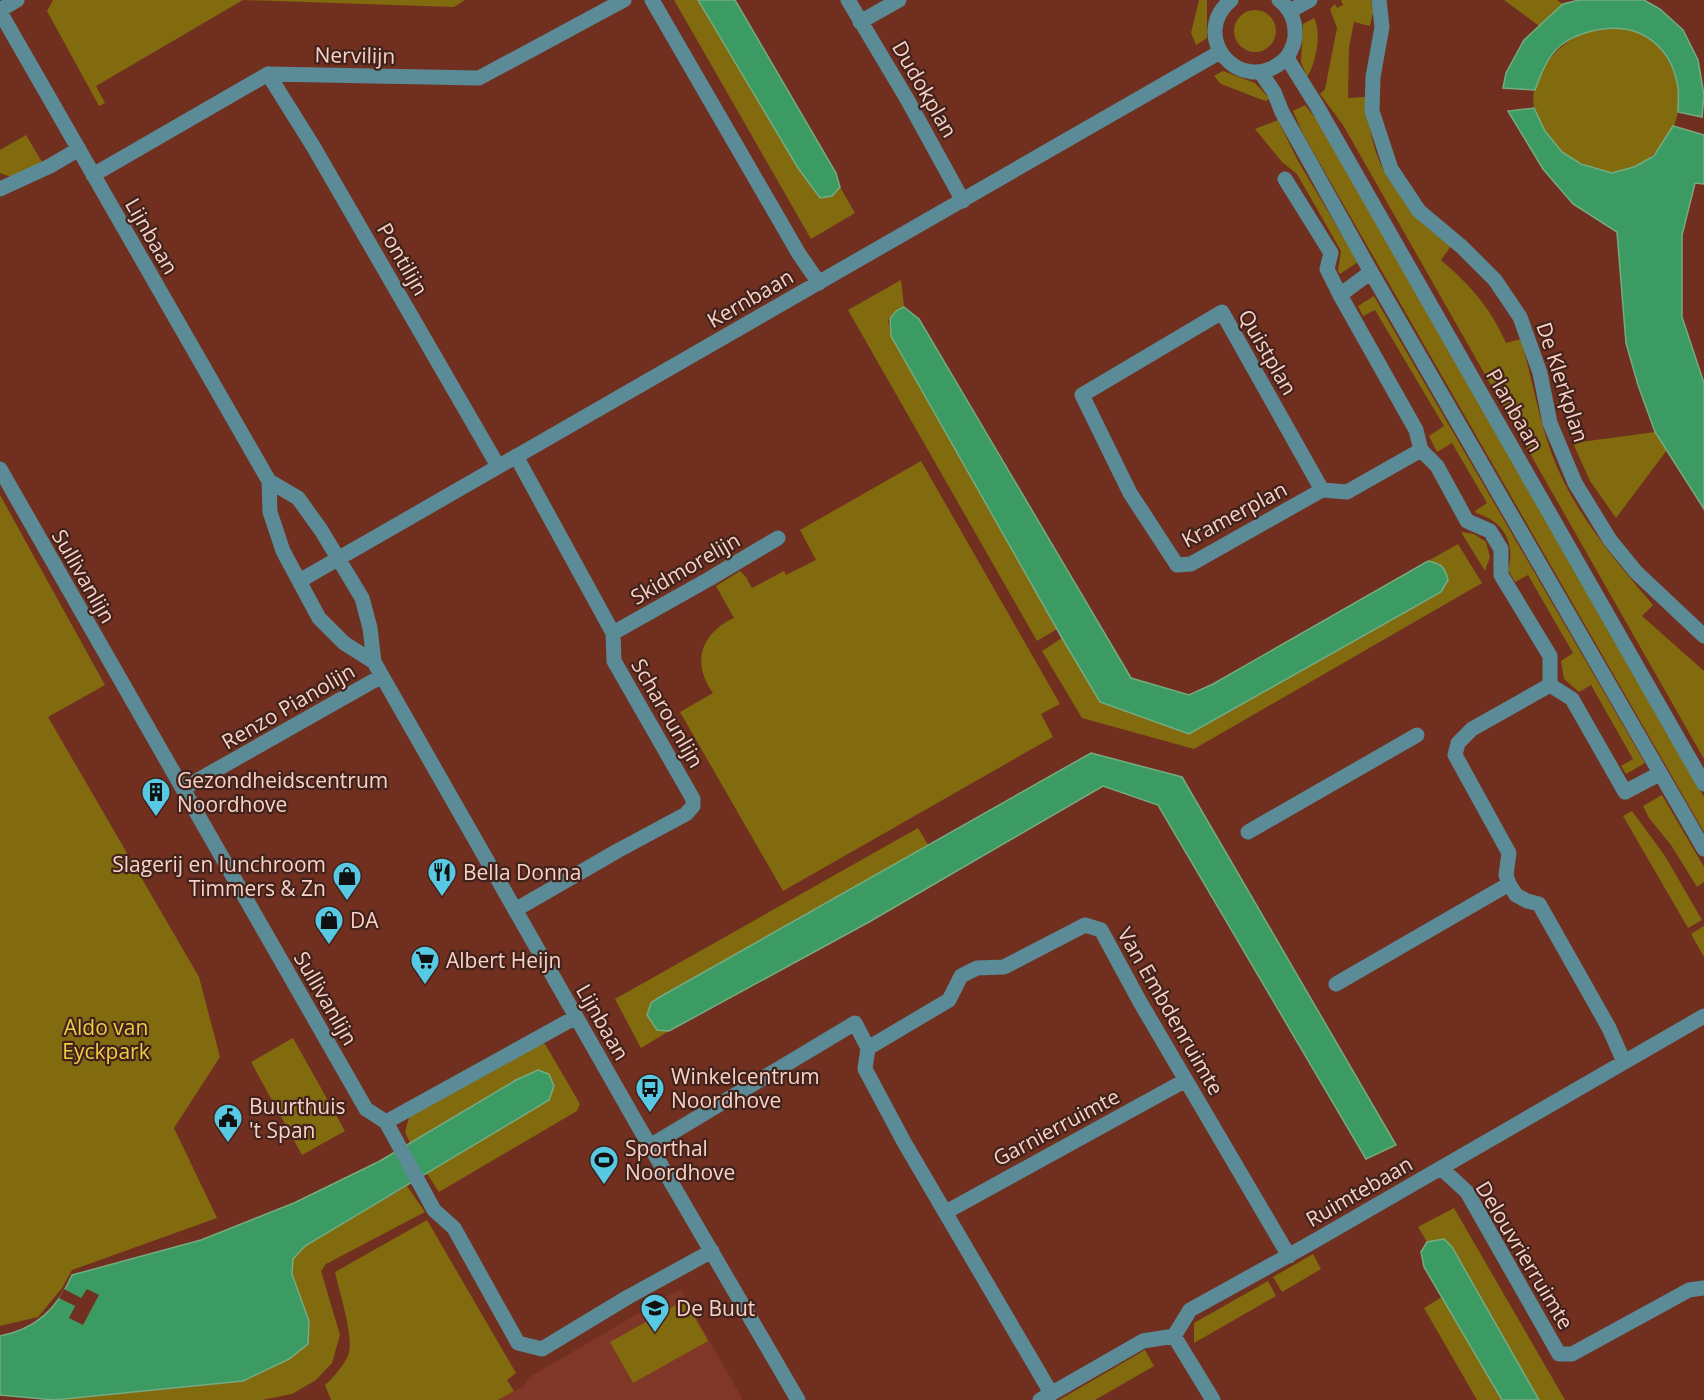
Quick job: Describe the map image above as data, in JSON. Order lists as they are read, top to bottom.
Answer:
{
  "streets": {
    "street": [
      "Nervilijn",
      "Dudokplan",
      "Lijnbaan",
      "Pontilijn",
      "Kernbaan",
      "Quistplan",
      "De Klerkplan",
      "Planbaan",
      "Kramerplan",
      "Skidmorelijn",
      "Sullivanlijn",
      "Renzo Pianolijn",
      "Scharounlijn",
      "Van Embdenruimte",
      "Garnierruimte",
      "Ruimtebaan",
      "Delouvrierruimte"
    ]
  },
  "crossings": [
    ["Nervilijn", "Pontilijn"],
    ["Dudokplan", "Kernbaan"],
    ["Lijnbaan", "Kernbaan"],
    ["Lijnbaan", "Sullivanlijn"],
    ["Lijnbaan", "Renzo Pianolijn"],
    ["Lijnbaan", "Scharounlijn"],
    ["Pontilijn", "Kernbaan"],
    ["Kernbaan", "Scharounlijn"],
    ["Quistplan", "Kramerplan"],
    ["Skidmorelijn", "Scharounlijn"],
    ["Sullivanlijn", "Renzo Pianolijn"],
    ["Van Embdenruimte", "Garnierruimte"],
    ["Van Embdenruimte", "Ruimtebaan"],
    ["Ruimtebaan", "Delouvrierruimte"]
  ],
  "parks": ["Aldo van Eyckpark"],
  "places": {
    "building": ["Gezondheidscentrum Noordhove"],
    "restaurant": ["Bella Donna"],
    "shop": ["Slagerij en lunchroom Timmers & Zn", "DA"],
    "supermarket": ["Albert Heijn"],
    "bus stop": ["Winkelcentrum Noordhove"],
    "public building": ["Buurthuis 't Span"],
    "sports": ["Sporthal Noordhove"],
    "school or university": ["De Buut"]
  }
}
